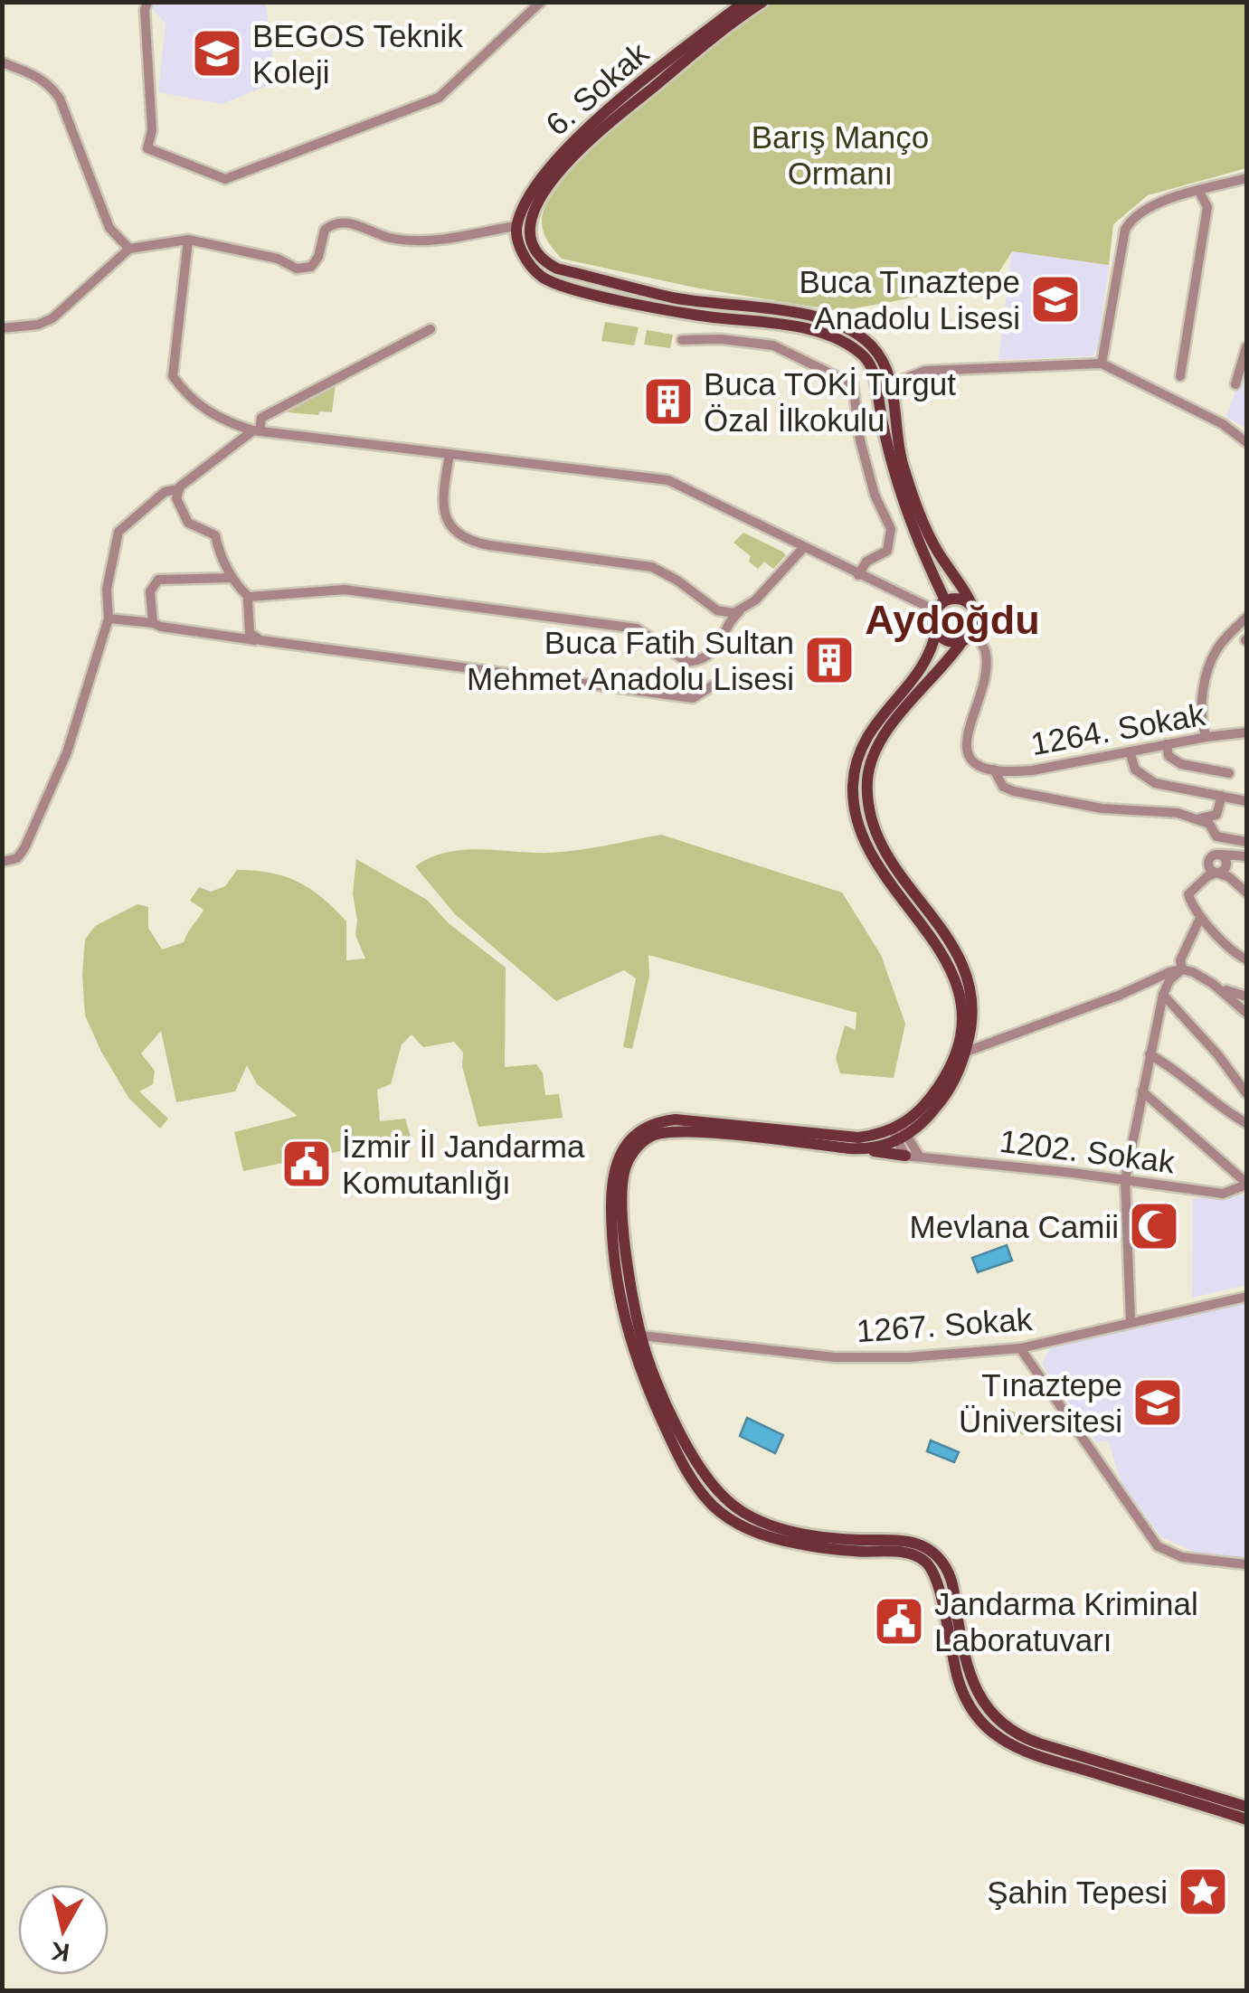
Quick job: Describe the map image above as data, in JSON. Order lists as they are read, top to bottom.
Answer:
{
  "streets": {
    "main road": ["6. Sokak"],
    "street": ["1264. Sokak", "1202. Sokak", "1267. Sokak"]
  },
  "districts": ["Aydoğdu"],
  "parks": ["Barış Manço Ormanı"],
  "places": {
    "school or university": ["BEGOS Teknik Koleji", "Buca Tınaztepe Anadolu Lisesi", "Tınaztepe Üniversitesi"],
    "building": ["Buca TOKİ Turgut Özal İlkokulu", "Buca Fatih Sultan Mehmet Anadolu Lisesi"],
    "public building": ["İzmir İl Jandarma Komutanlığı", "Jandarma Kriminal Laboratuvarı"],
    "mosque": ["Mevlana Camii"],
    "place": ["Şahin Tepesi"]
  },
  "north": "bottom"
}
